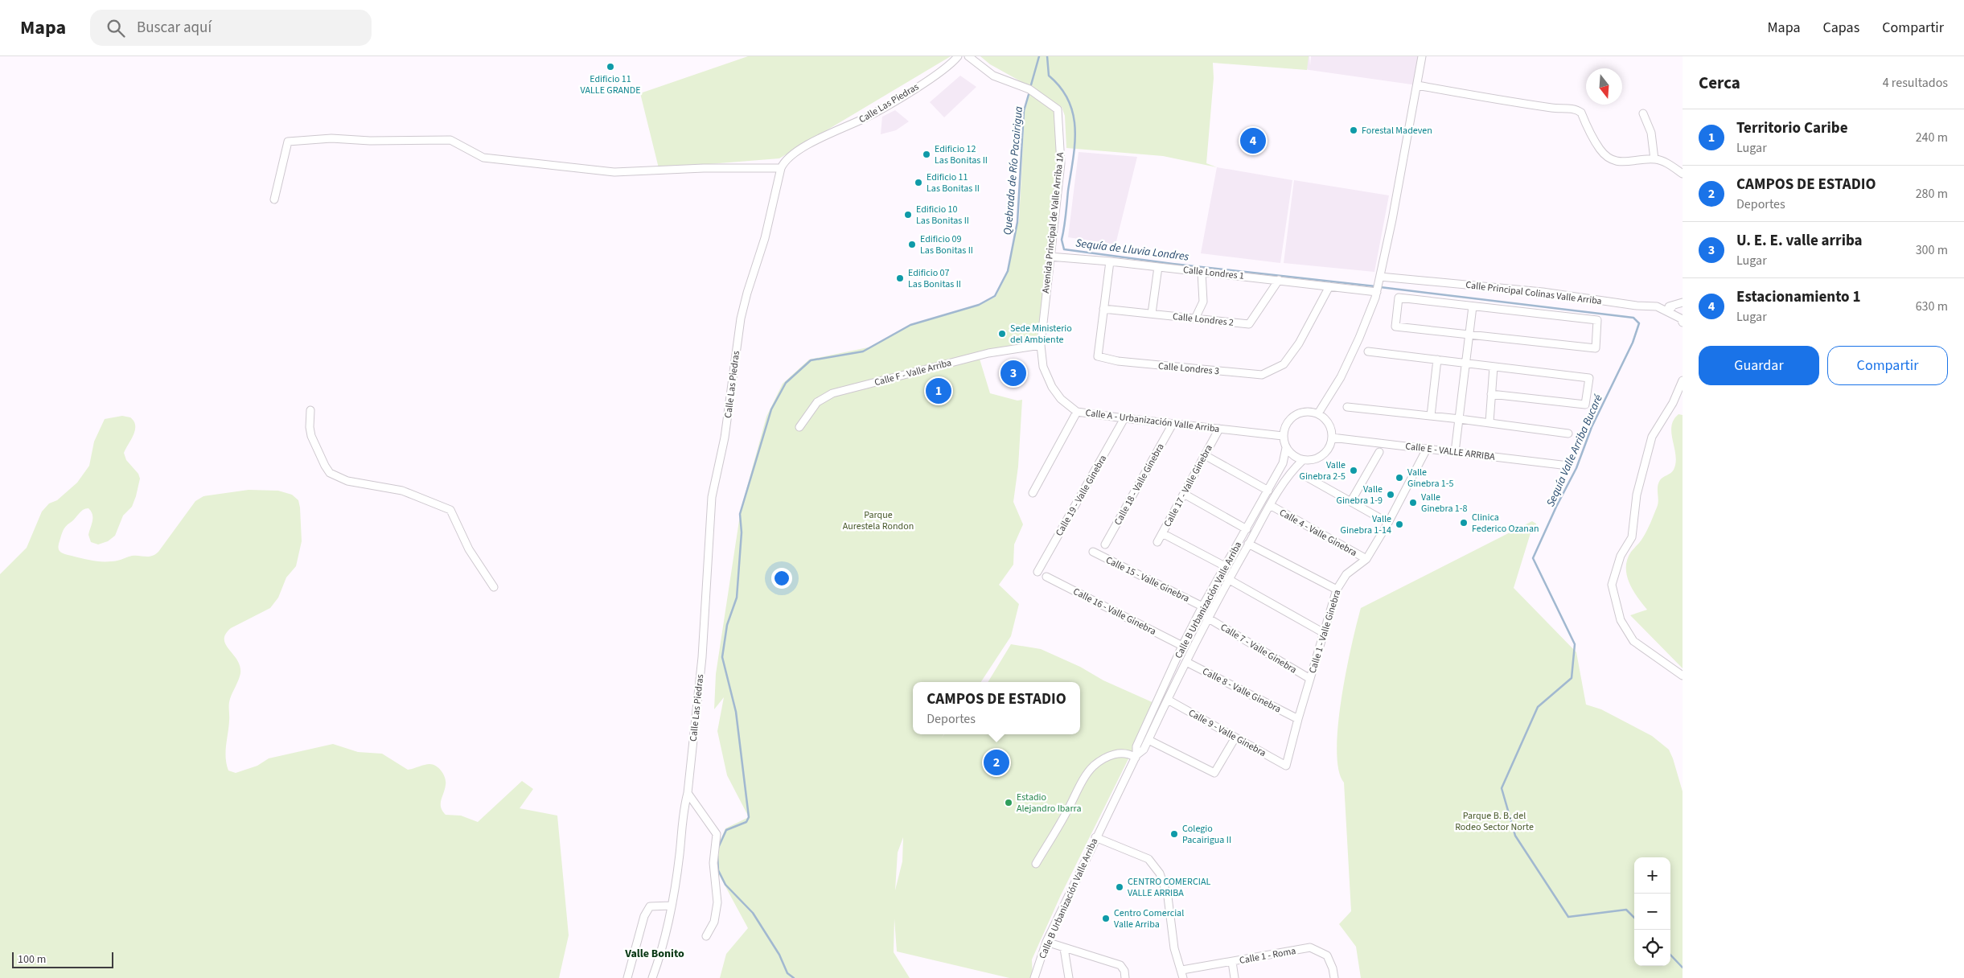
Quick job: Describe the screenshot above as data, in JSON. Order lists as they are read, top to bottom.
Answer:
{
  "streets": {
    "street": [
      "Calle Las Piedras",
      "Avenida Principal de Valle Arriba 1A",
      "Calle Londres 1",
      "Calle Principal Colinas Valle Arriba",
      "Calle Londres 2",
      "Calle Londres 3",
      "Calle F - Valle Arriba",
      "Calle A - Urbanización Valle Arriba",
      "Calle E - VALLE ARRIBA",
      "Calle 18 - Valle Ginebra",
      "Calle 17 - Valle Ginebra",
      "Calle 19 - Valle Ginebra",
      "Calle 4 - Valle Ginebra",
      "Calle 15 - Valle Ginebra",
      "Calle B Urbanización Valle Arriba",
      "Calle 16 - Valle Ginebra",
      "Calle 1 - Valle Ginebra",
      "Calle 7 - Valle Ginebra",
      "Calle 8 - Valle Ginebra",
      "Calle 9 - Valle Ginebra",
      "Calle 1 - Roma"
    ]
  },
  "crossings": [
    ["Avenida Principal de Valle Arriba 1A", "Calle Londres 1"],
    ["Avenida Principal de Valle Arriba 1A", "Calle F - Valle Arriba"],
    ["Avenida Principal de Valle Arriba 1A", "Calle A - Urbanización Valle Arriba"],
    ["Calle Londres 1", "Calle Londres 2"],
    ["Calle Londres 1", "Calle Londres 3"],
    ["Calle Londres 2", "Calle Londres 3"],
    ["Calle F - Valle Arriba", "Calle A - Urbanización Valle Arriba"],
    ["Calle A - Urbanización Valle Arriba", "Calle E - VALLE ARRIBA"],
    ["Calle A - Urbanización Valle Arriba", "Calle 18 - Valle Ginebra"],
    ["Calle A - Urbanización Valle Arriba", "Calle 17 - Valle Ginebra"],
    ["Calle A - Urbanización Valle Arriba", "Calle 19 - Valle Ginebra"],
    ["Calle A - Urbanización Valle Arriba", "Calle B Urbanización Valle Arriba"],
    ["Calle E - VALLE ARRIBA", "Calle B Urbanización Valle Arriba"],
    ["Calle E - VALLE ARRIBA", "Calle 1 - Valle Ginebra"],
    ["Calle 4 - Valle Ginebra", "Calle B Urbanización Valle Arriba"],
    ["Calle 4 - Valle Ginebra", "Calle 1 - Valle Ginebra"],
    ["Calle 15 - Valle Ginebra", "Calle B Urbanización Valle Arriba"],
    ["Calle B Urbanización Valle Arriba", "Calle 16 - Valle Ginebra"],
    ["Calle B Urbanización Valle Arriba", "Calle 7 - Valle Ginebra"],
    ["Calle B Urbanización Valle Arriba", "Calle 8 - Valle Ginebra"],
    ["Calle B Urbanización Valle Arriba", "Calle 9 - Valle Ginebra"],
    ["Calle 1 - Valle Ginebra", "Calle 7 - Valle Ginebra"],
    ["Calle 1 - Valle Ginebra", "Calle 8 - Valle Ginebra"],
    ["Calle 1 - Valle Ginebra", "Calle 9 - Valle Ginebra"]
  ],
  "districts": ["Valle Bonito"],
  "water": ["Quebrada de Río Pacairigua", "Sequía de Lluvia Londres", "Sequía Valle Arriba Bucaré"],
  "parks": ["Parque Aurestela Rondon", "Parque B. B. del Rodeo Sector Norte"],
  "places": [
    "Edificio 11 VALLE GRANDE",
    "Forestal Madeven",
    "Edificio 12 Las Bonitas II",
    "Edificio 11 Las Bonitas II",
    "Edificio 10 Las Bonitas II",
    "Edificio 09 Las Bonitas II",
    "Edificio 07 Las Bonitas II",
    "Sede Ministerio del Ambiente",
    "Valle Ginebra 2-5",
    "Valle Ginebra 1-5",
    "Valle Ginebra 1-9",
    "Valle Ginebra 1-8",
    "Clinica Federico Ozanan",
    "Valle Ginebra 1-14",
    "Estadio Alejandro Ibarra",
    "Colegio Pacairigua II",
    "CENTRO COMERCIAL VALLE ARRIBA",
    "Centro Comercial Valle Arriba"
  ],
  "scale_bar": "100 m",
  "north": "bottom",
  "page": {
    "header": "Mapa",
    "search": "Buscar aquí",
    "nav": ["Mapa", "Capas", "Compartir"],
    "heading": ["Cerca", "4 resultados"],
    "list": [
      {
        "mark": "1",
        "name": "Territorio Caribe",
        "note": "Lugar",
        "value": "240 m"
      },
      {
        "mark": "2",
        "name": "CAMPOS DE ESTADIO",
        "note": "Deportes",
        "value": "280 m"
      },
      {
        "mark": "3",
        "name": "U. E. E. valle arriba",
        "note": "Lugar",
        "value": "300 m"
      },
      {
        "mark": "4",
        "name": "Estacionamiento 1",
        "note": "Lugar",
        "value": "630 m"
      }
    ],
    "pins": [
      "4",
      "3",
      "1",
      "2"
    ],
    "buttons": ["Guardar", "Compartir"],
    "popup": ["CAMPOS DE ESTADIO", "Deportes"],
    "map_buttons": ["+", "−"],
    "scale": "100 m"
  }
}
